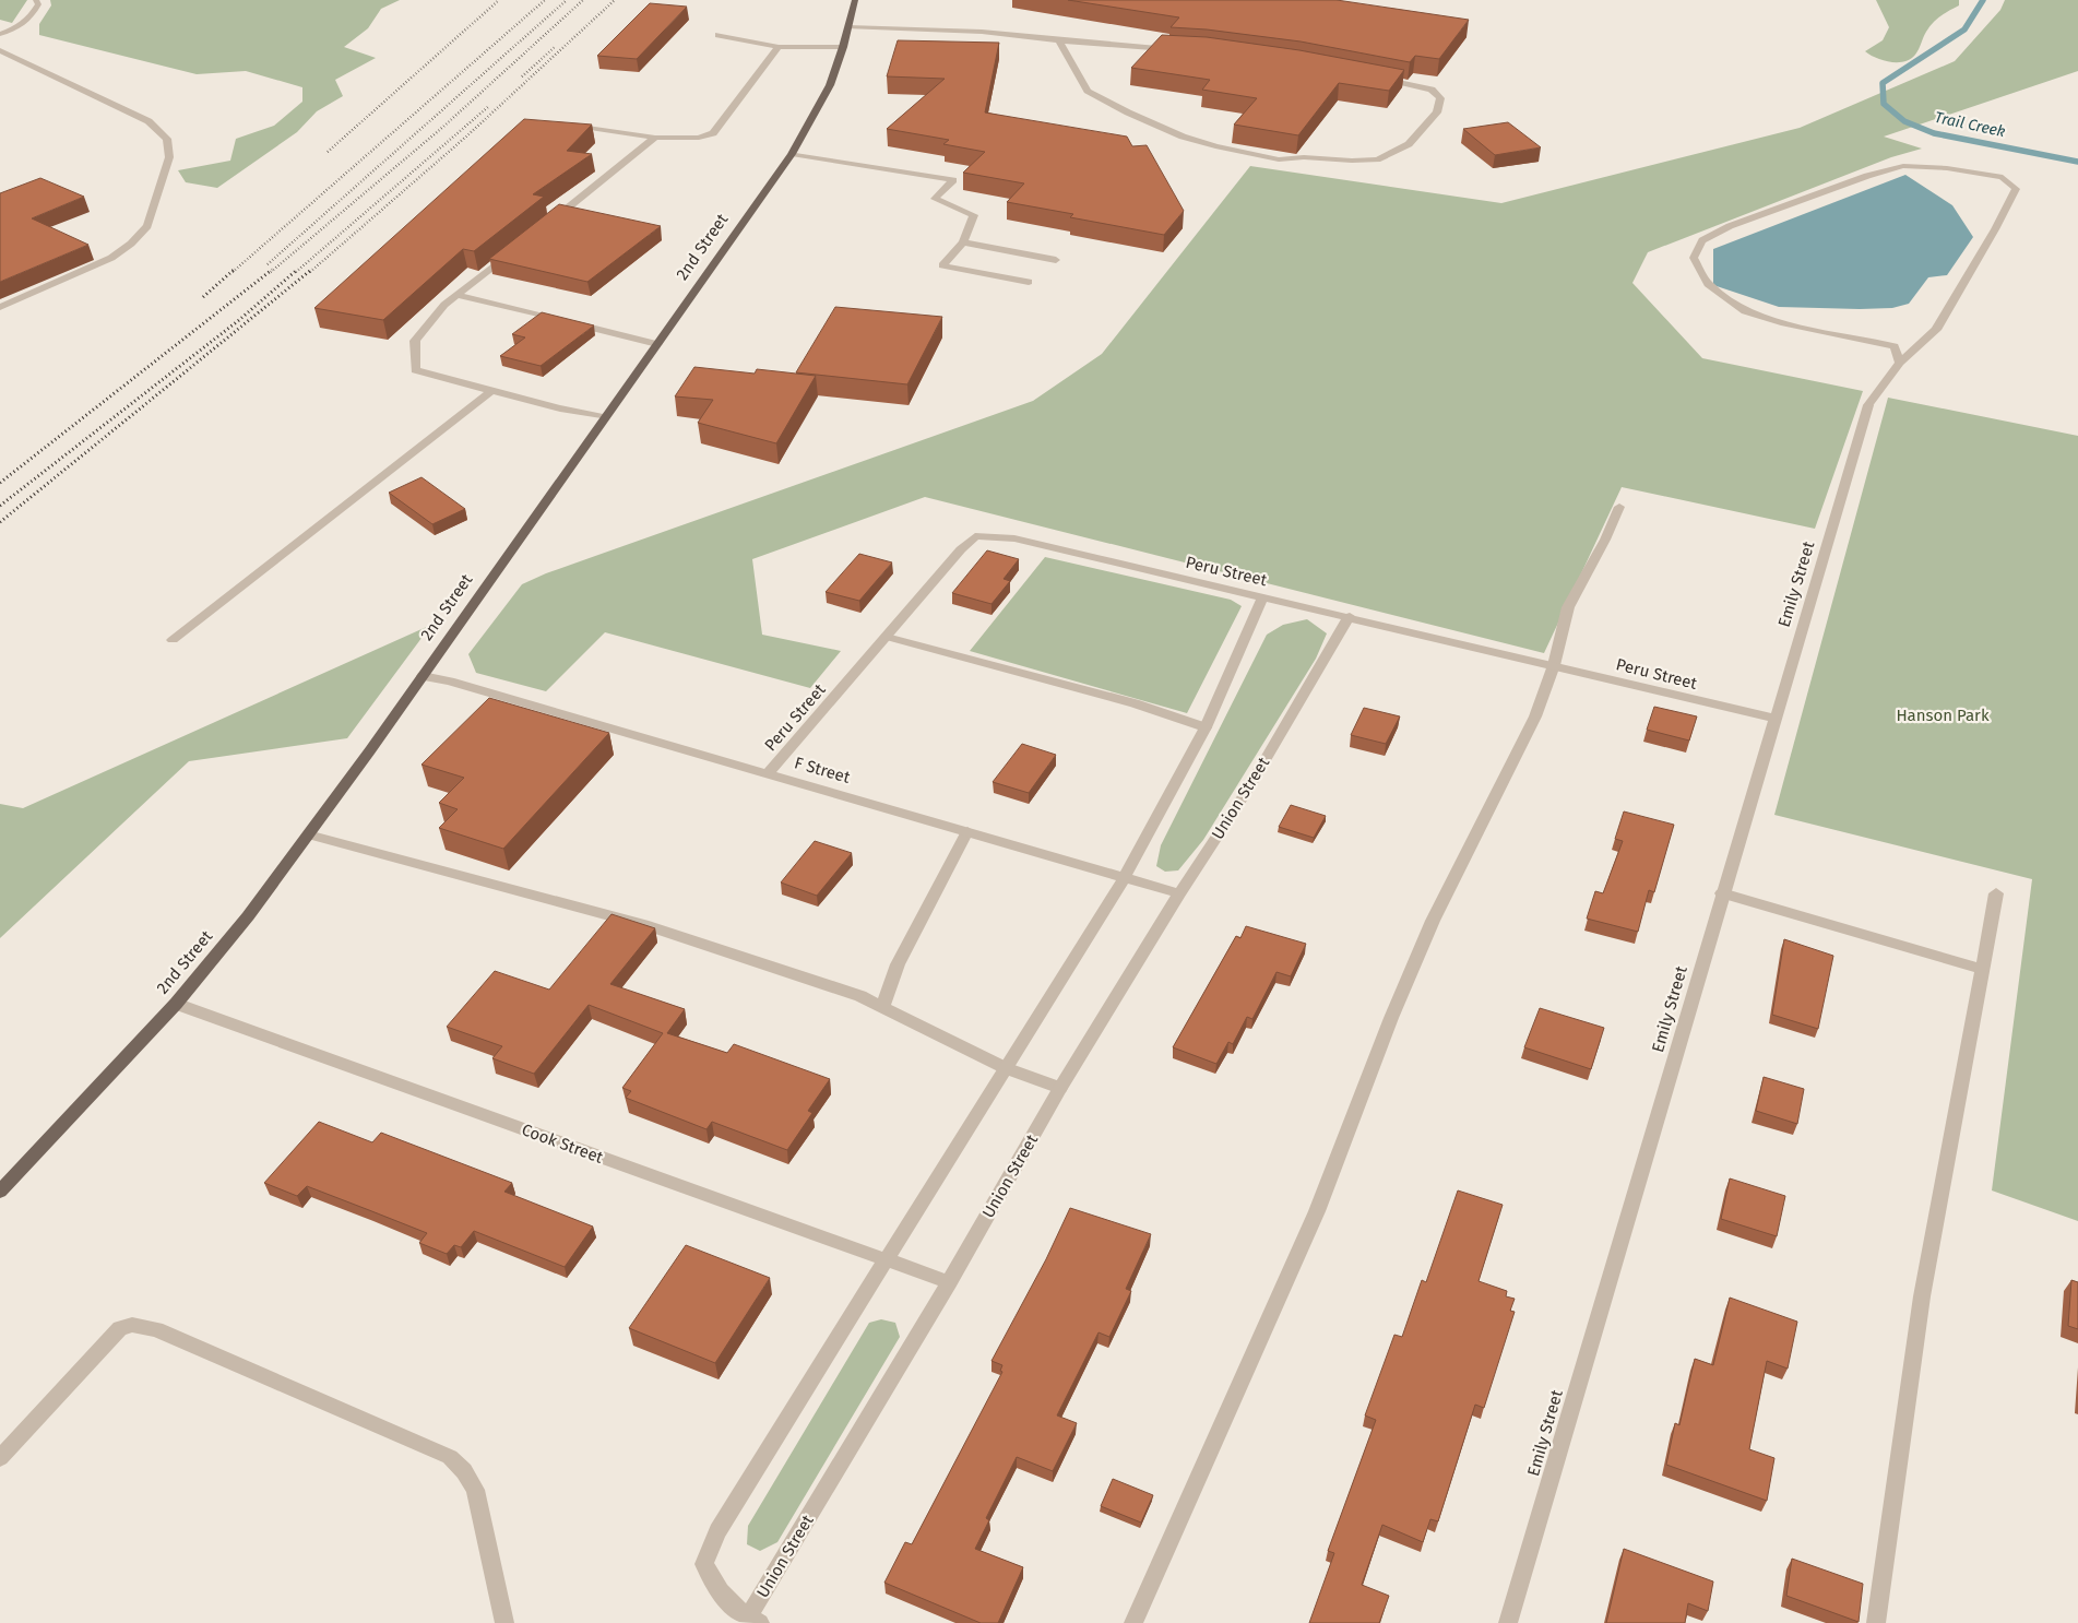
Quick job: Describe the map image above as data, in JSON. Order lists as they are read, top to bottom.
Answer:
{
  "streets": {
    "main road": ["2nd Street"],
    "street": [
      "Peru Street",
      "Emily Street",
      "F Street",
      "Union Street",
      "Cook Street"
    ]
  },
  "crossings": [
    ["2nd Street", "F Street"],
    ["2nd Street", "Cook Street"],
    ["Peru Street", "Emily Street"],
    ["Peru Street", "F Street"],
    ["Peru Street", "Union Street"],
    ["F Street", "Union Street"],
    ["Union Street", "Cook Street"]
  ],
  "water": ["Trail Creek"],
  "parks": ["Hanson Park"]
}
